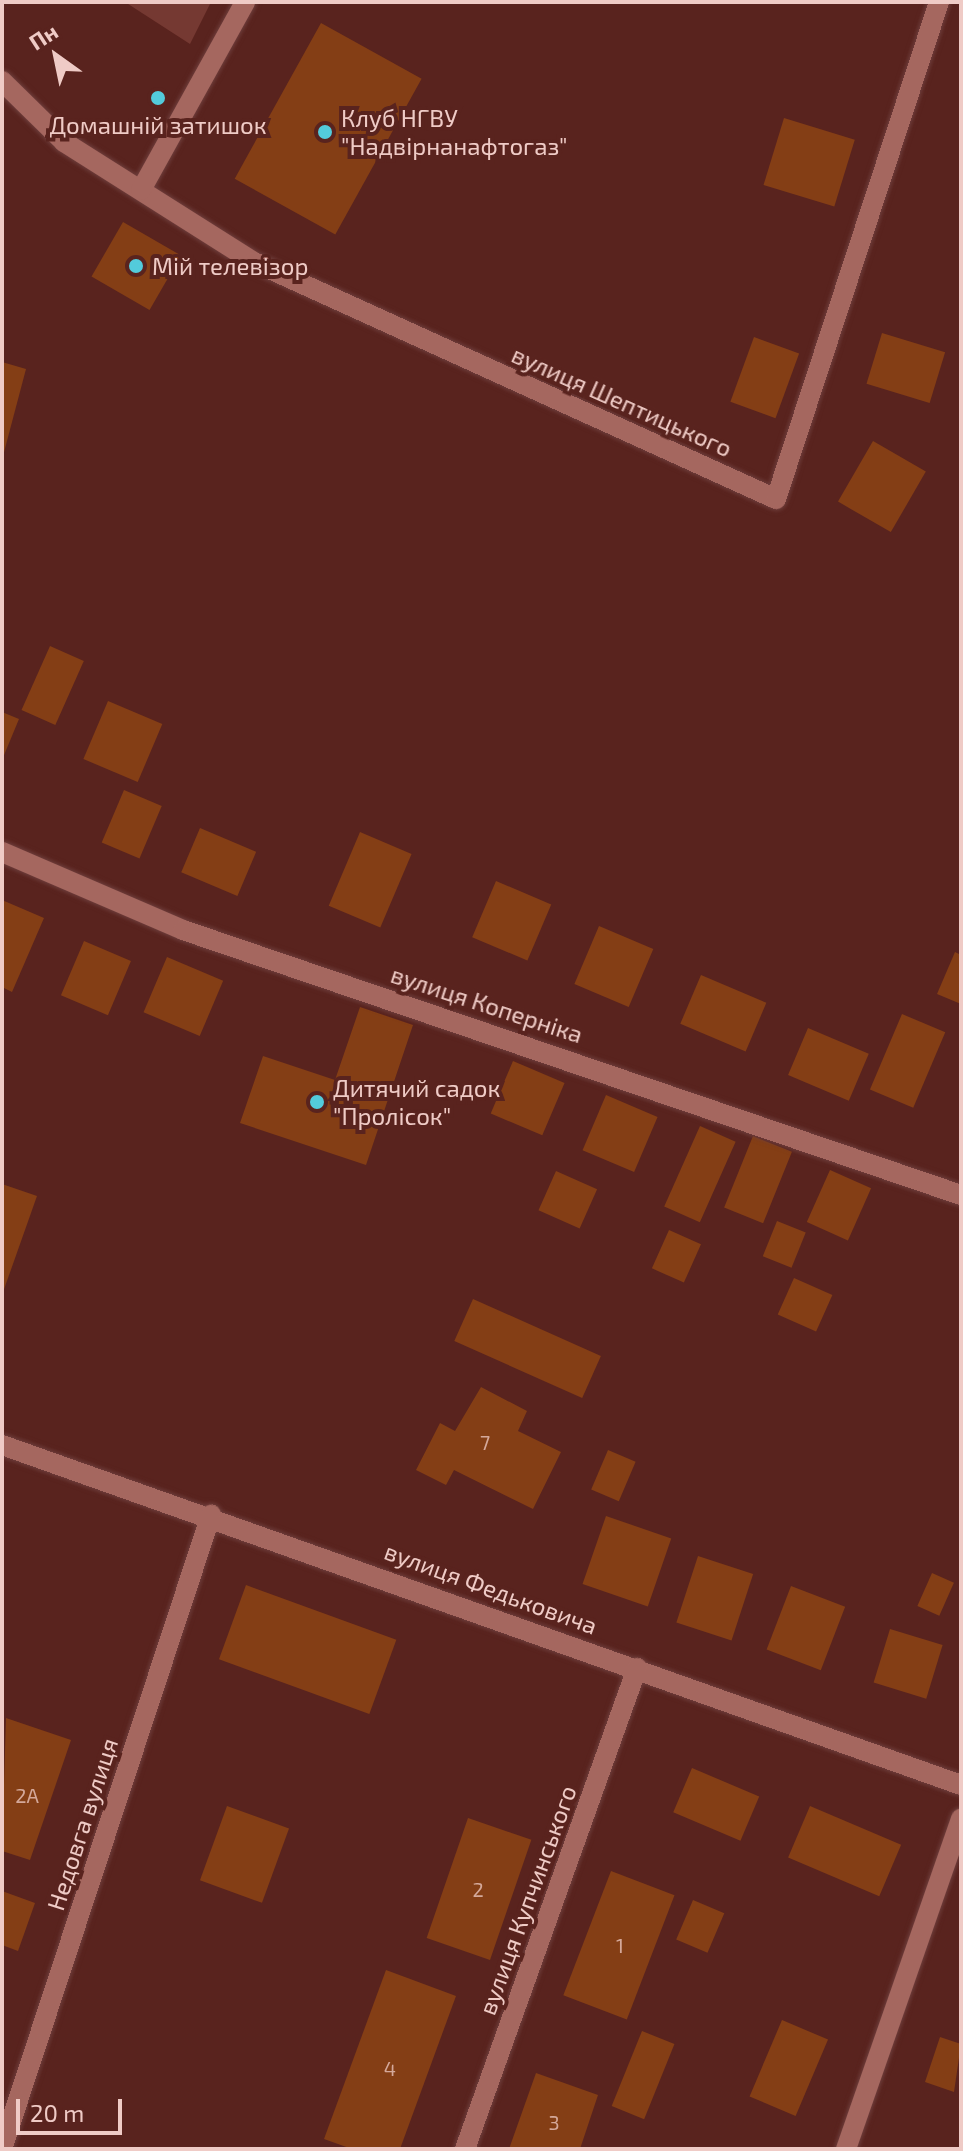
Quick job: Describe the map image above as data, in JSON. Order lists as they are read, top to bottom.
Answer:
{
  "streets": {
    "street": [
      "вулиця Шептицького",
      "вулиця Коперніка",
      "вулиця Федьковича",
      "Недовга вулиця",
      "вулиця Купчинського"
    ]
  },
  "crossings": [
    ["вулиця Федьковича", "Недовга вулиця"],
    ["вулиця Федьковича", "вулиця Купчинського"]
  ],
  "places": [
    "Домашній затишок",
    "Клуб НГВУ \"Надвірнанафтогаз\"",
    "Мій телевізор",
    "Дитячий садок \"Пролісок\""
  ],
  "house_numbers": [
    "7",
    "2А",
    "2",
    "1",
    "4",
    "3"
  ],
  "scale_bar": "20 m",
  "north": "top left"
}
